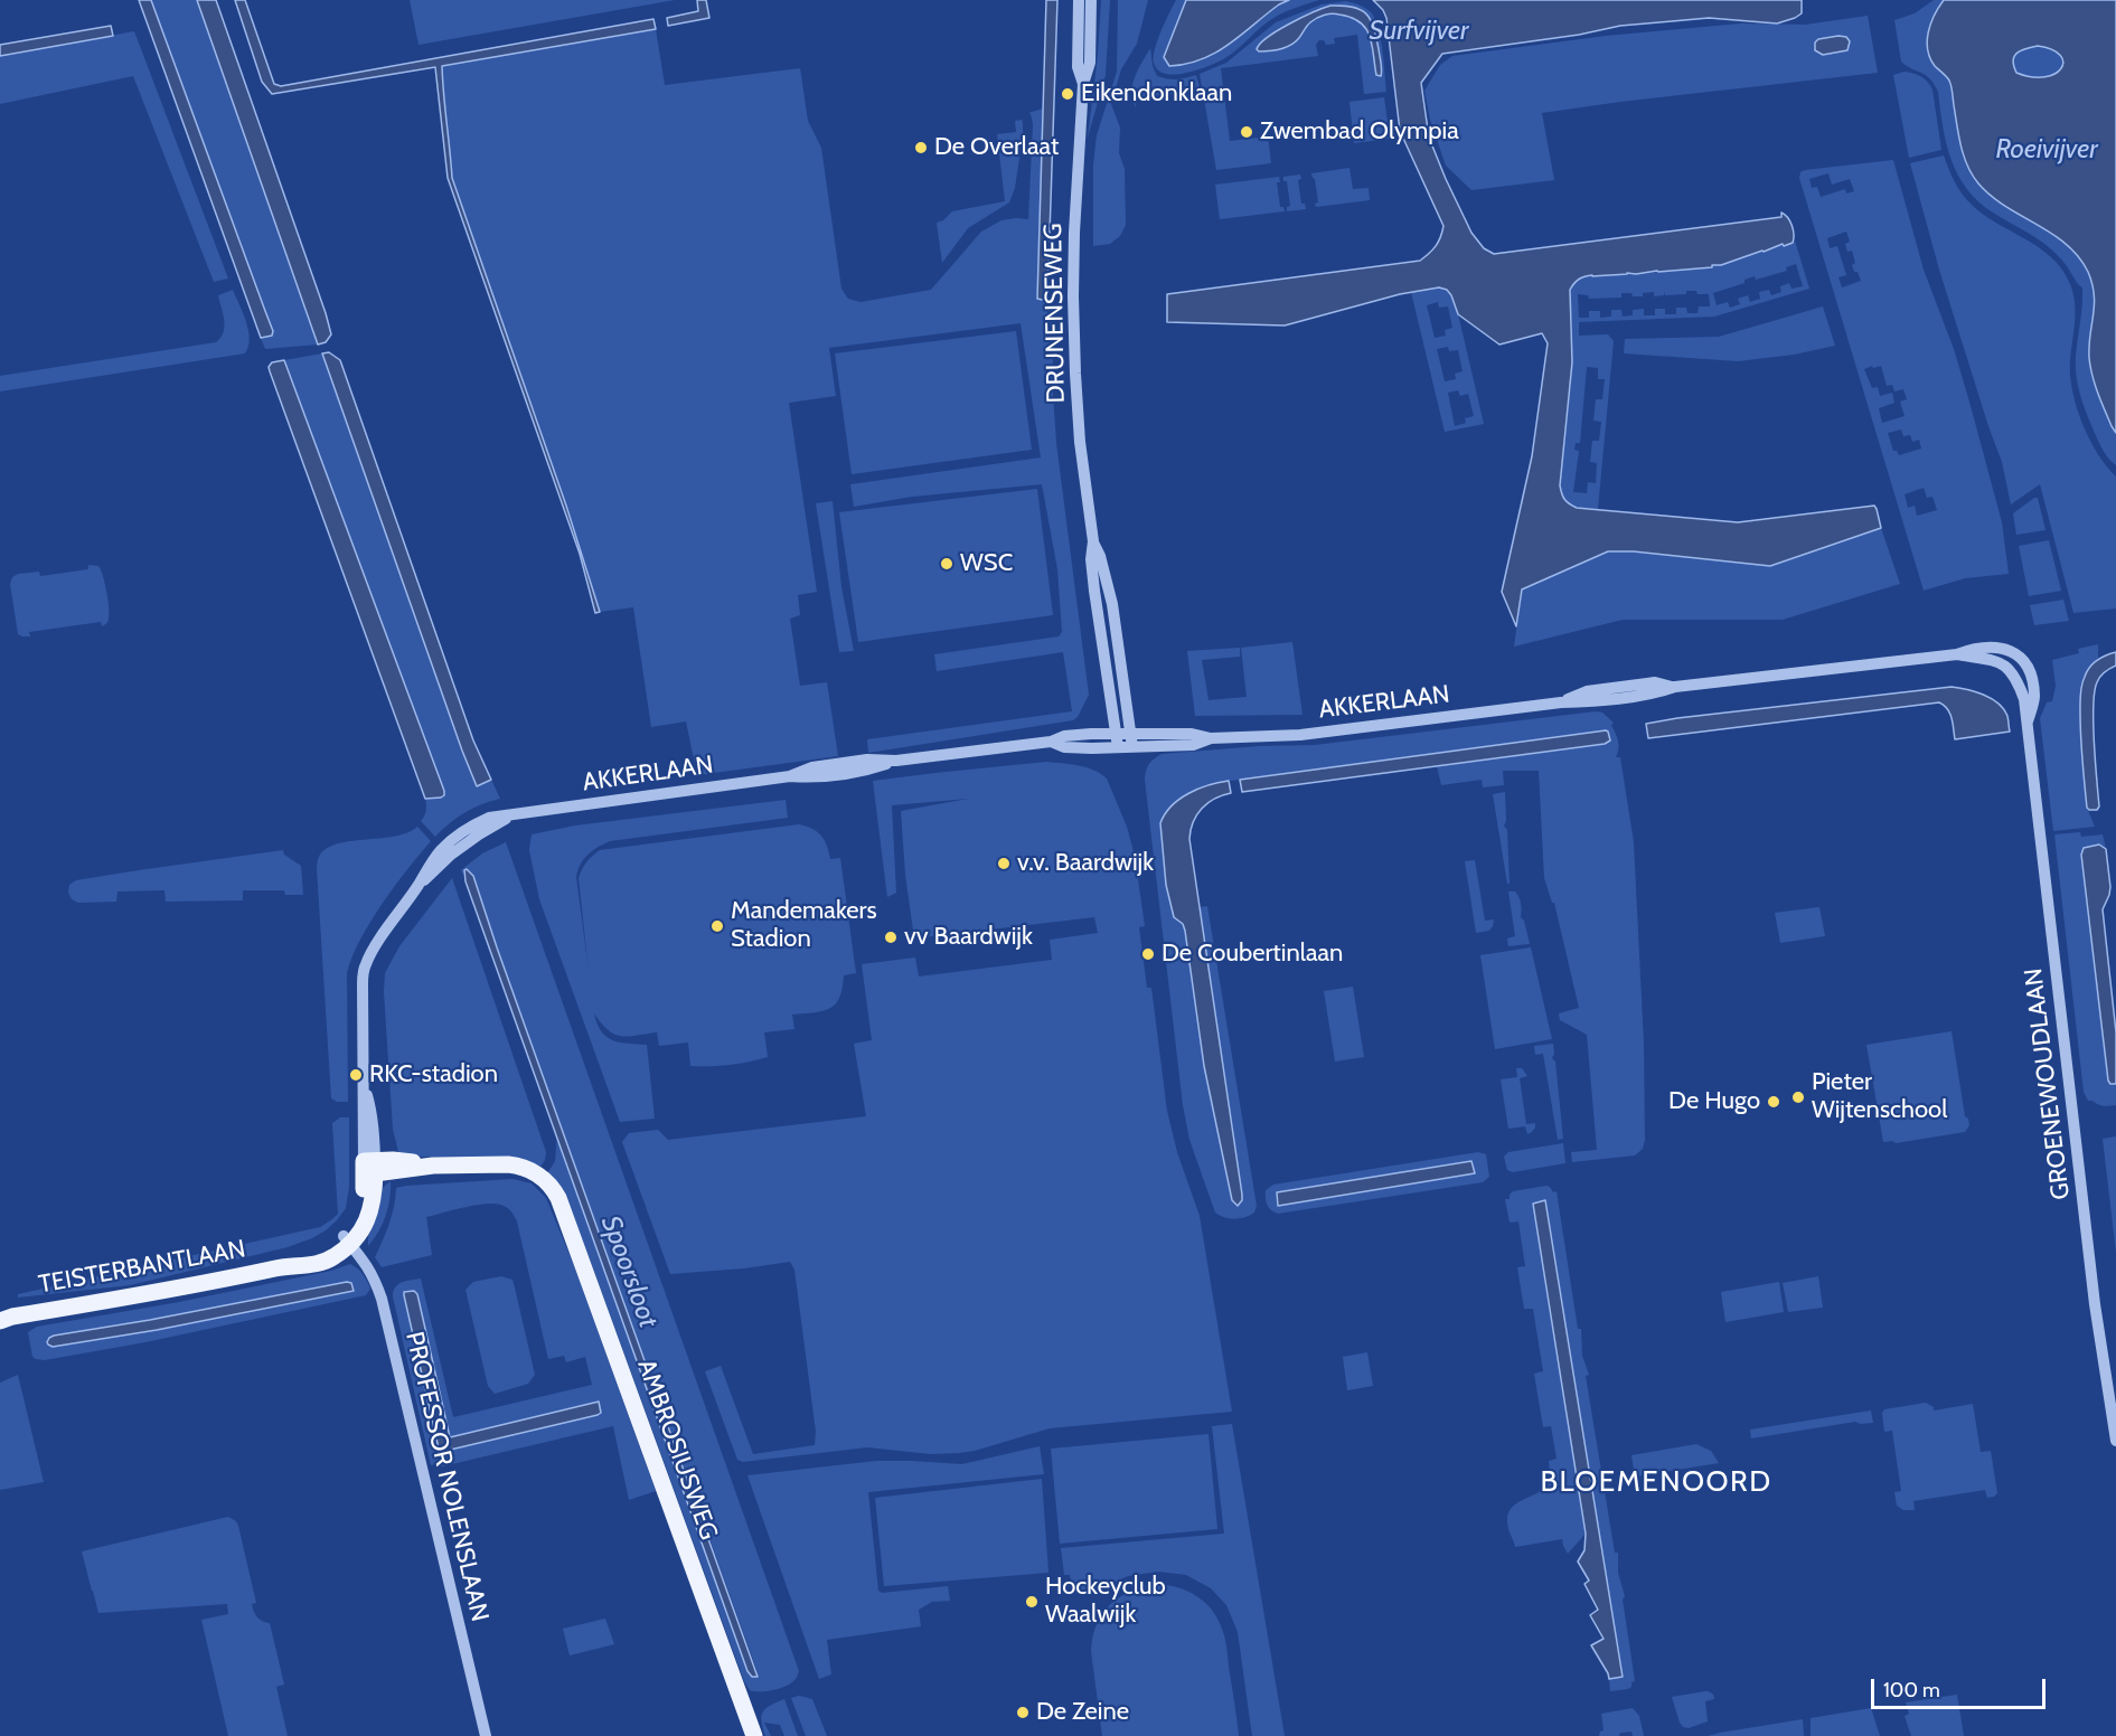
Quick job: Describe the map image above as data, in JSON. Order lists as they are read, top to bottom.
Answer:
{
  "streets": {
    "main road": ["TEISTERBANTLAAN", "AMBROSIUSWEG"],
    "street": [
      "DRUNENSEWEG",
      "AKKERLAAN",
      "GROENEWOUDLAAN",
      "PROFESSOR NOLENSLAAN"
    ]
  },
  "crossings": [
    ["DRUNENSEWEG", "AKKERLAAN"],
    ["AKKERLAAN", "GROENEWOUDLAAN"],
    ["AKKERLAAN", "AMBROSIUSWEG"],
    ["TEISTERBANTLAAN", "PROFESSOR NOLENSLAAN"]
  ],
  "districts": ["BLOEMENOORD"],
  "water": ["Surfvijver", "Roeivijver", "Spoorsloot"],
  "places": [
    "Eikendonklaan",
    "Zwembad Olympia",
    "De Overlaat",
    "WSC",
    "v.v. Baardwijk",
    "Mandemakers Stadion",
    "vv Baardwijk",
    "De Coubertinlaan",
    "RKC-stadion",
    "Pieter Wijtenschool",
    "De Hugo",
    "Hockeyclub Waalwijk",
    "De Zeine"
  ],
  "scale_bar": "100 m"
}
